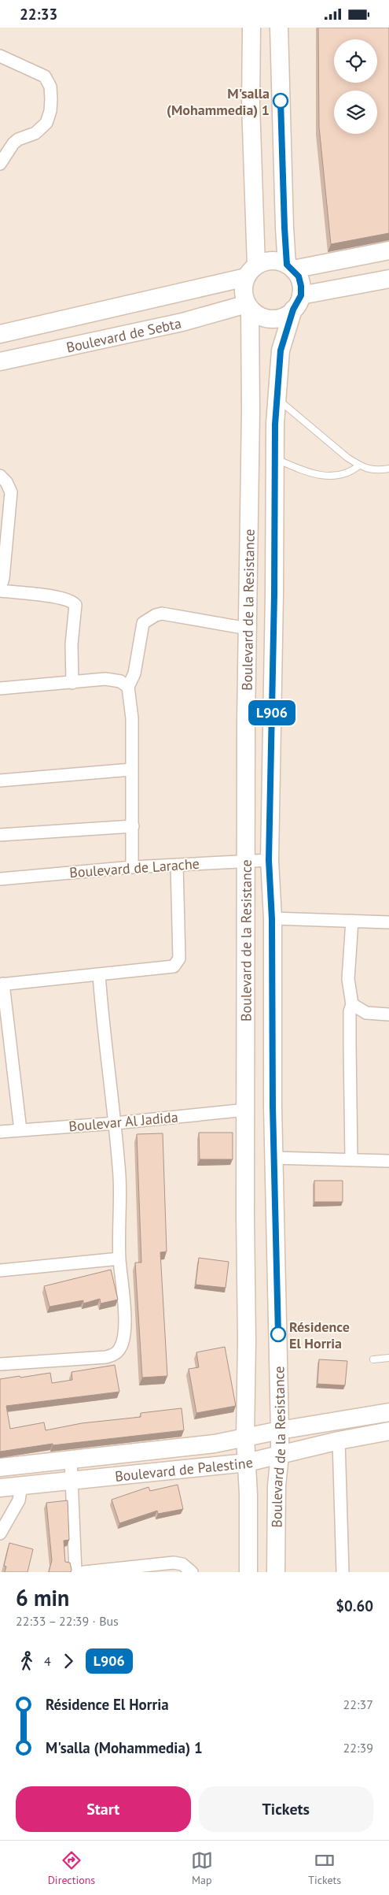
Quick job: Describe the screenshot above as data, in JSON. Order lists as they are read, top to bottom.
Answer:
{
  "streets": {
    "main road": ["Boulevard de Sebta", "Boulevard de la Resistance", "Boulevard de Palestine"],
    "street": ["Boulevard de Larache", "Boulevar Al Jadida"]
  },
  "crossings": [
    ["Boulevard de Sebta", "Boulevard de la Resistance"],
    ["Boulevard de la Resistance", "Boulevard de Larache"],
    ["Boulevard de la Resistance", "Boulevar Al Jadida"],
    ["Boulevard de la Resistance", "Boulevard de Palestine"]
  ],
  "places": ["M'salla (Mohammedia) 1", "Résidence El Horria"],
  "lines": ["bus line L906"],
  "page": {
    "status": "22:33",
    "on_map": "L906",
    "heading": ["6 min", "22:33 – 22:39 · Bus", "$0.60"],
    "legs": ["4", "L906"],
    "list": [
      {
        "name": "Résidence El Horria",
        "value": "22:37"
      },
      {
        "name": "M'salla (Mohammedia) 1",
        "value": "22:39"
      }
    ],
    "buttons": ["Start", "Tickets"],
    "tabs": ["Directions", "Map", "Tickets"]
  }
}
